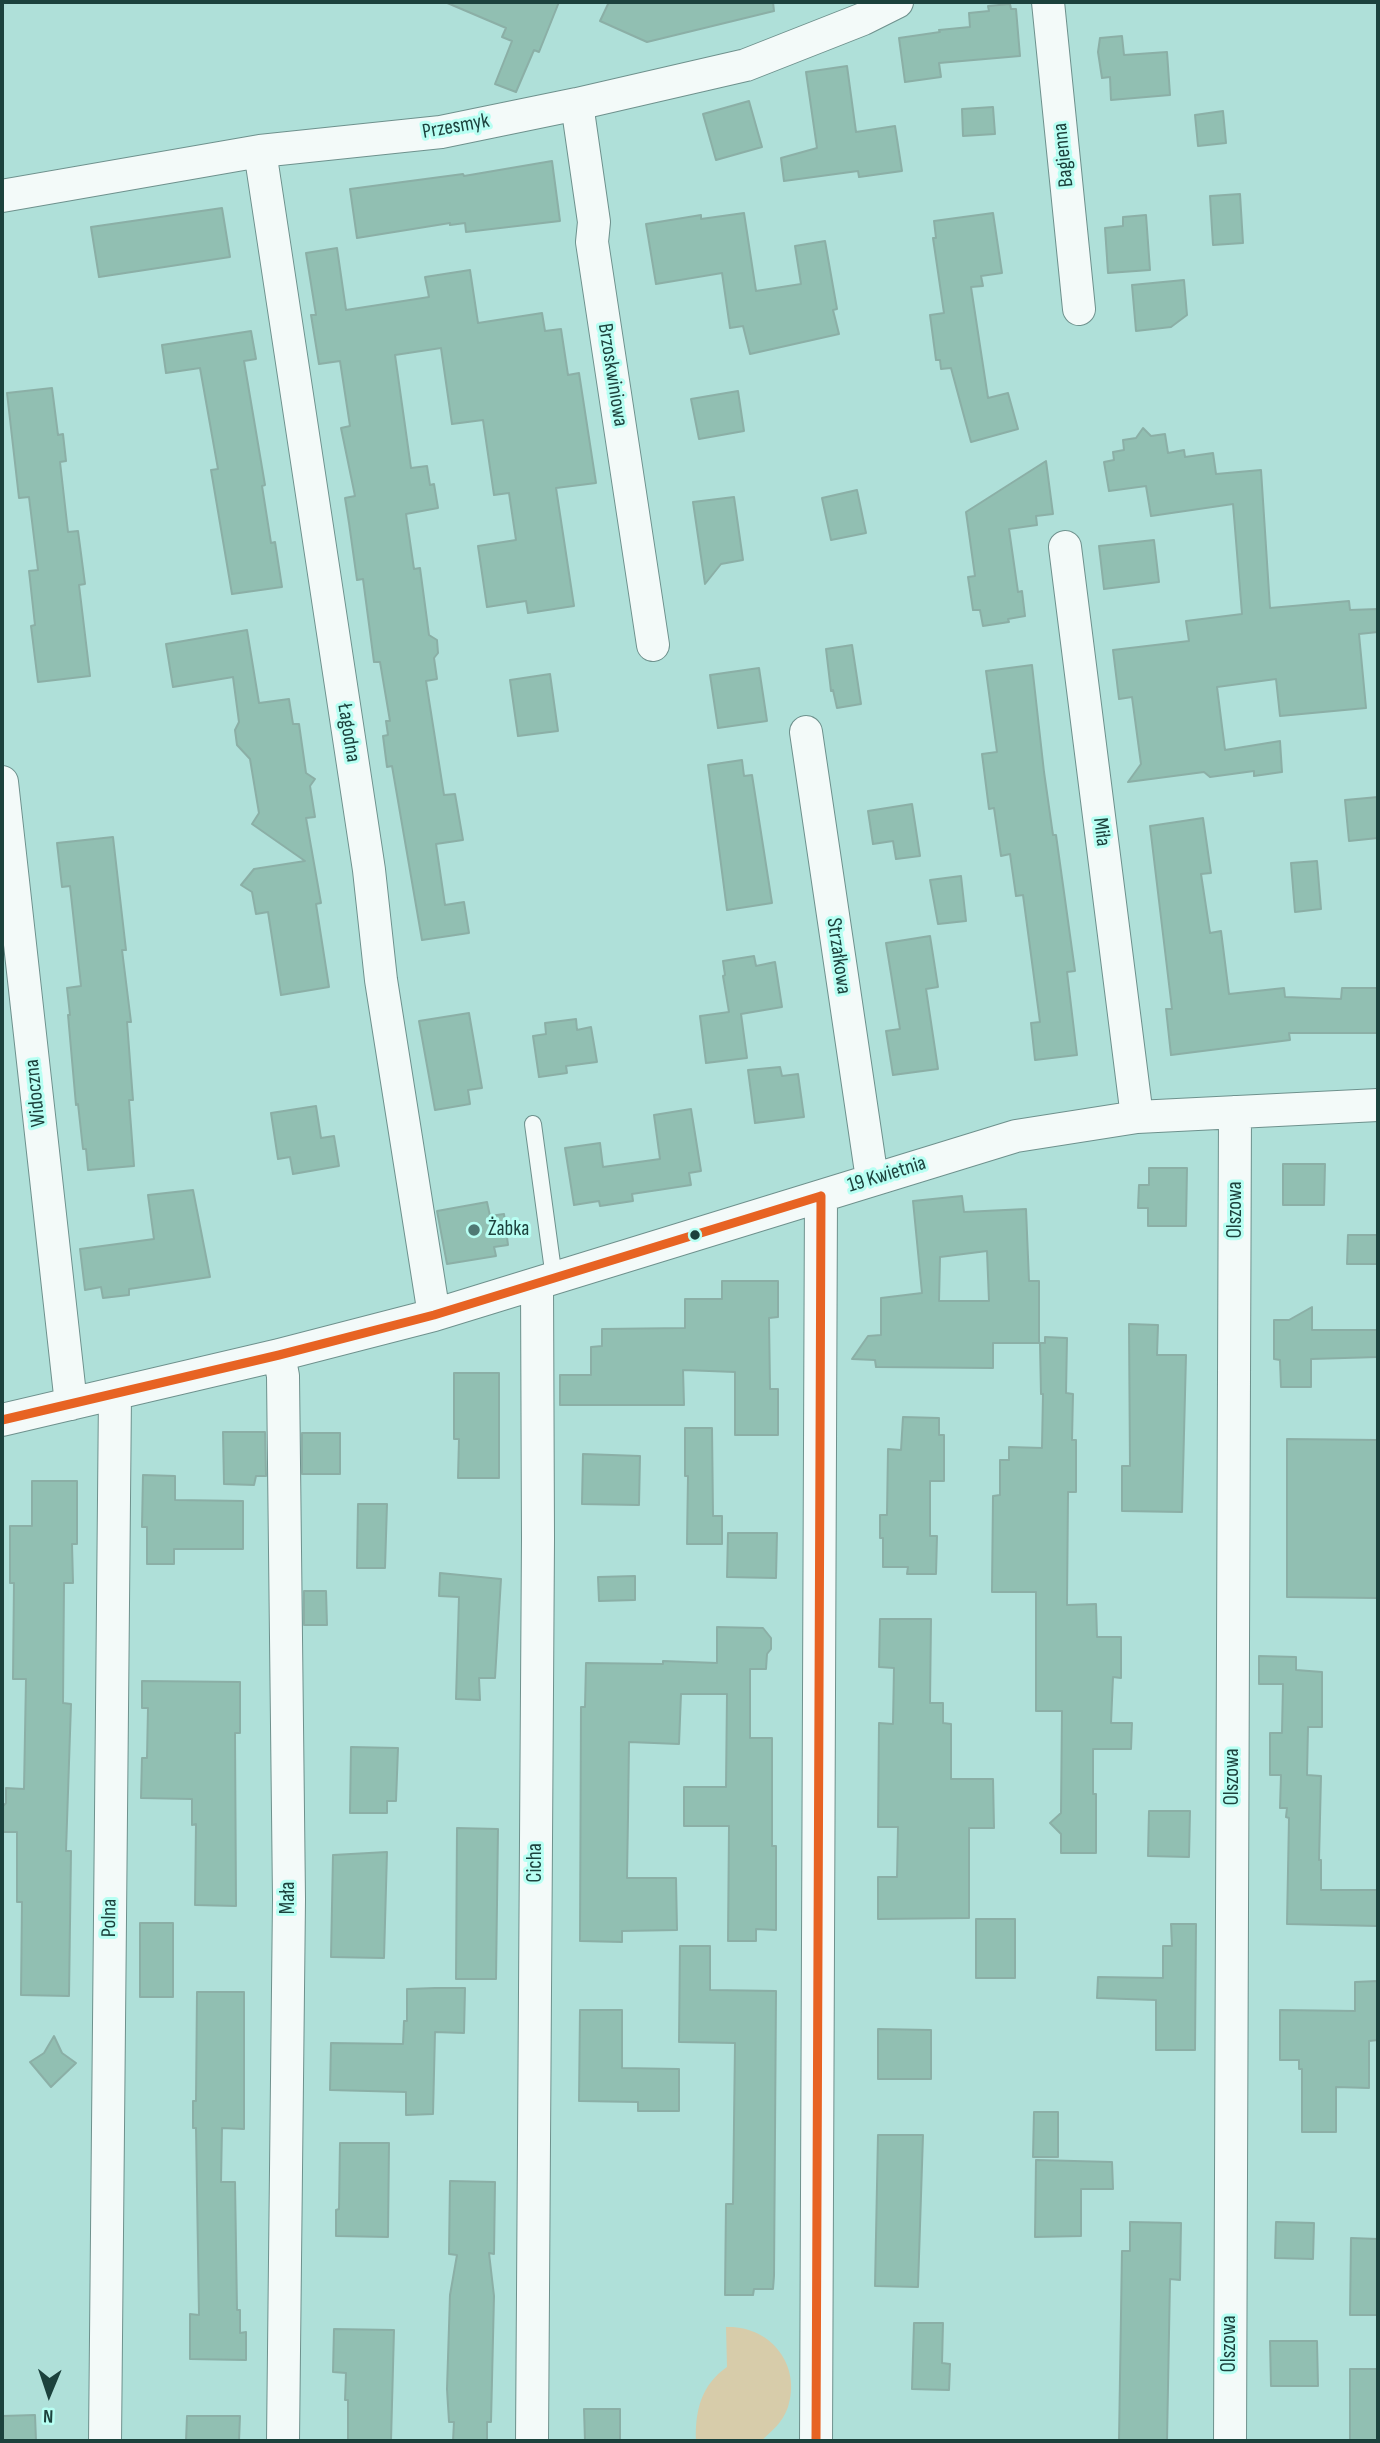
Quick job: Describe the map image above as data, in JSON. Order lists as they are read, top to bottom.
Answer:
{
  "streets": {
    "street": [
      "Przesmyk",
      "Bagienna",
      "Brzoskwiniowa",
      "Łagodna",
      "Miła",
      "Strzałkowa",
      "Widoczna",
      "19 Kwietnia",
      "Olszowa",
      "Cicha",
      "Mała",
      "Polna"
    ]
  },
  "crossings": [
    ["Przesmyk", "Brzoskwiniowa"],
    ["Przesmyk", "Łagodna"],
    ["Łagodna", "19 Kwietnia"],
    ["Miła", "19 Kwietnia"],
    ["Strzałkowa", "19 Kwietnia"],
    ["Widoczna", "19 Kwietnia"],
    ["19 Kwietnia", "Olszowa"],
    ["19 Kwietnia", "Cicha"],
    ["19 Kwietnia", "Mała"],
    ["19 Kwietnia", "Polna"]
  ],
  "places": ["Żabka"],
  "north": "bottom"
}
